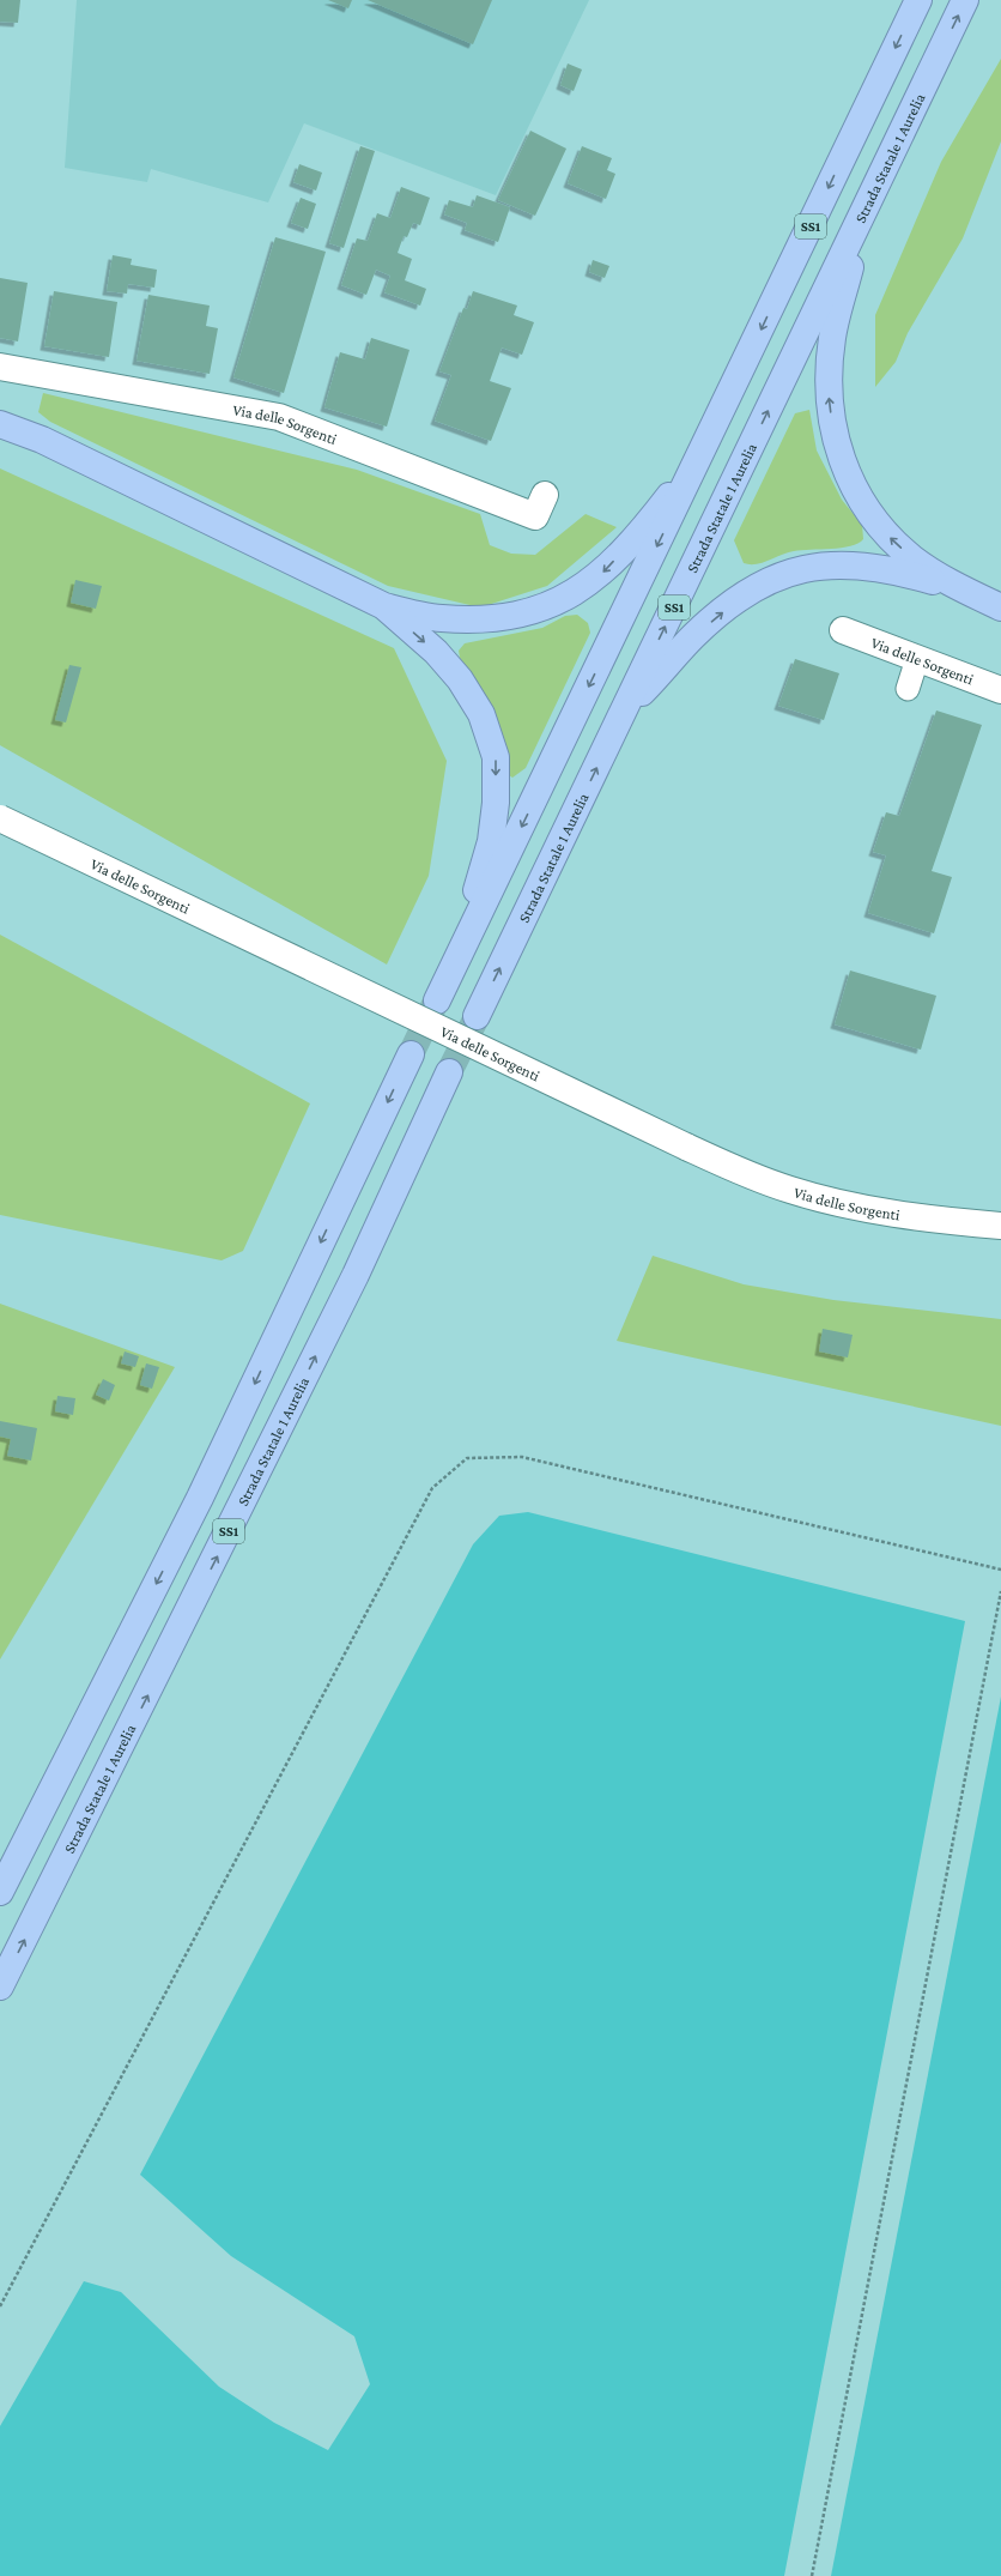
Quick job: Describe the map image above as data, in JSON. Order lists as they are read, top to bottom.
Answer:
{
  "streets": {
    "highway": ["Strada Statale 1 Aurelia", "SS1"],
    "main road": ["Via delle Sorgenti"]
  }
}
